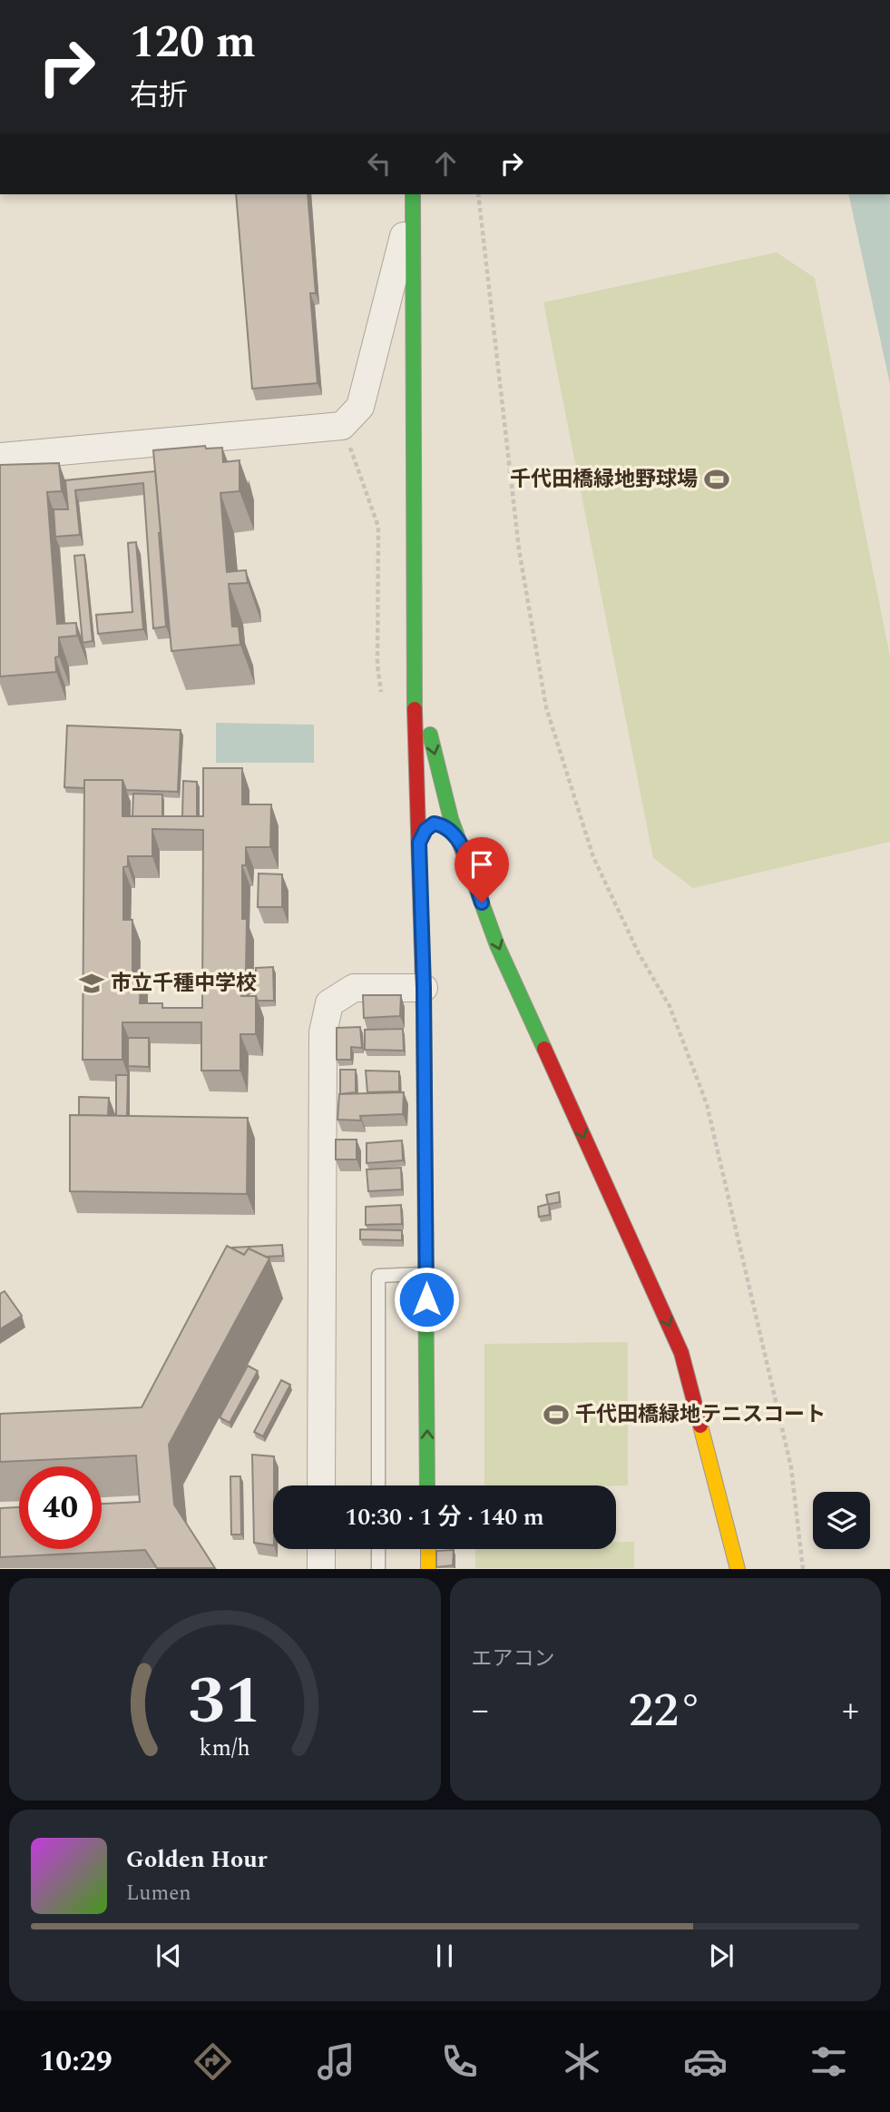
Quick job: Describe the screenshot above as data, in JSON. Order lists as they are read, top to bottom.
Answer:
{
  "places": {
    "sports": ["千代田橋緑地野球場", "千代田橋緑地テニスコート"],
    "school or university": ["市立千種中学校"]
  },
  "page": {
    "turn": ["120 m", "右折"],
    "limit": "40",
    "trip": "10:30 · 1 分 · 140 m",
    "tile": "エアコン",
    "heat": ["−", "22°", "+"],
    "song": ["Golden Hour", "Lumen"],
    "tabs": "10:29",
    "gauge": ["31", "km/h"]
  }
}
